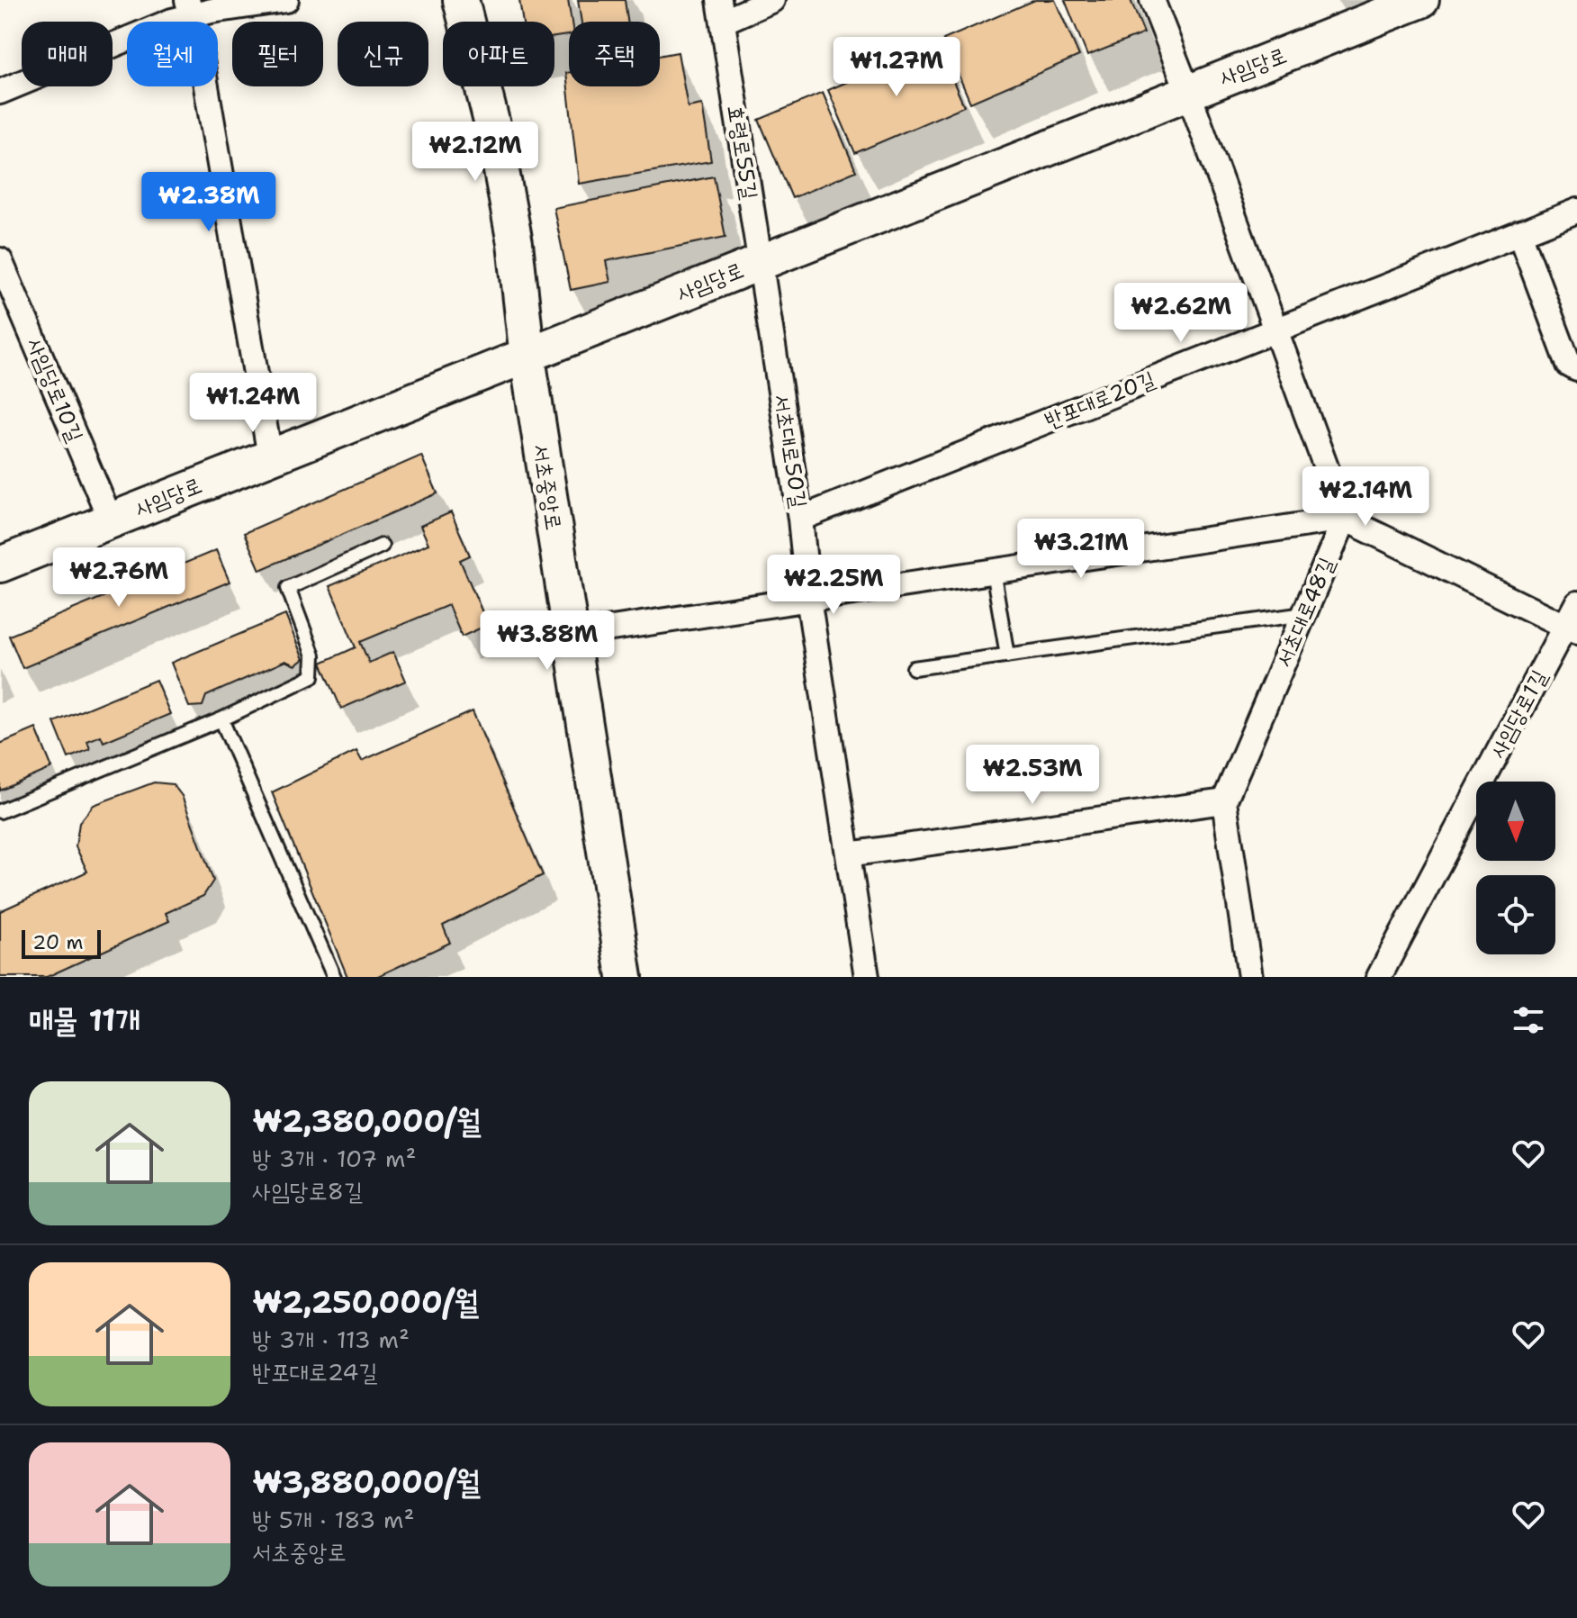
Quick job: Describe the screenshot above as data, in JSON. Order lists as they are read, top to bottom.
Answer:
{
  "streets": {
    "main road": ["사임당로", "서초중앙로"],
    "street": [
      "효령로55길",
      "사임당로10길",
      "반포대로20길",
      "서초대로50길",
      "서초대로48길",
      "사임당로1길"
    ]
  },
  "crossings": [
    ["사임당로", "효령로55길"],
    ["사임당로", "사임당로10길"],
    ["사임당로", "서초대로50길"],
    ["사임당로", "서초중앙로"],
    ["효령로55길", "서초대로50길"],
    ["반포대로20길", "서초대로50길"]
  ],
  "scale_bar": "20 m",
  "north": "bottom",
  "page": {
    "chip": [
      "매매",
      "월세",
      "필터",
      "신규",
      "아파트",
      "주택"
    ],
    "price": [
      "₩1.27M",
      "₩2.12M",
      "₩2.38M",
      "₩2.62M",
      "₩1.24M",
      "₩2.14M",
      "₩3.21M",
      "₩2.76M",
      "₩2.25M",
      "₩3.88M",
      "₩2.53M"
    ],
    "scale": "20 m",
    "heading": "매물 11개",
    "list": [
      {
        "name": "₩2,380,000/월",
        "note": "방 3개 · 107 m² · 사임당로8길"
      },
      {
        "name": "₩2,250,000/월",
        "note": "방 3개 · 113 m² · 반포대로24길"
      },
      {
        "name": "₩3,880,000/월",
        "note": "방 5개 · 183 m² · 서초중앙로"
      }
    ]
  }
}
